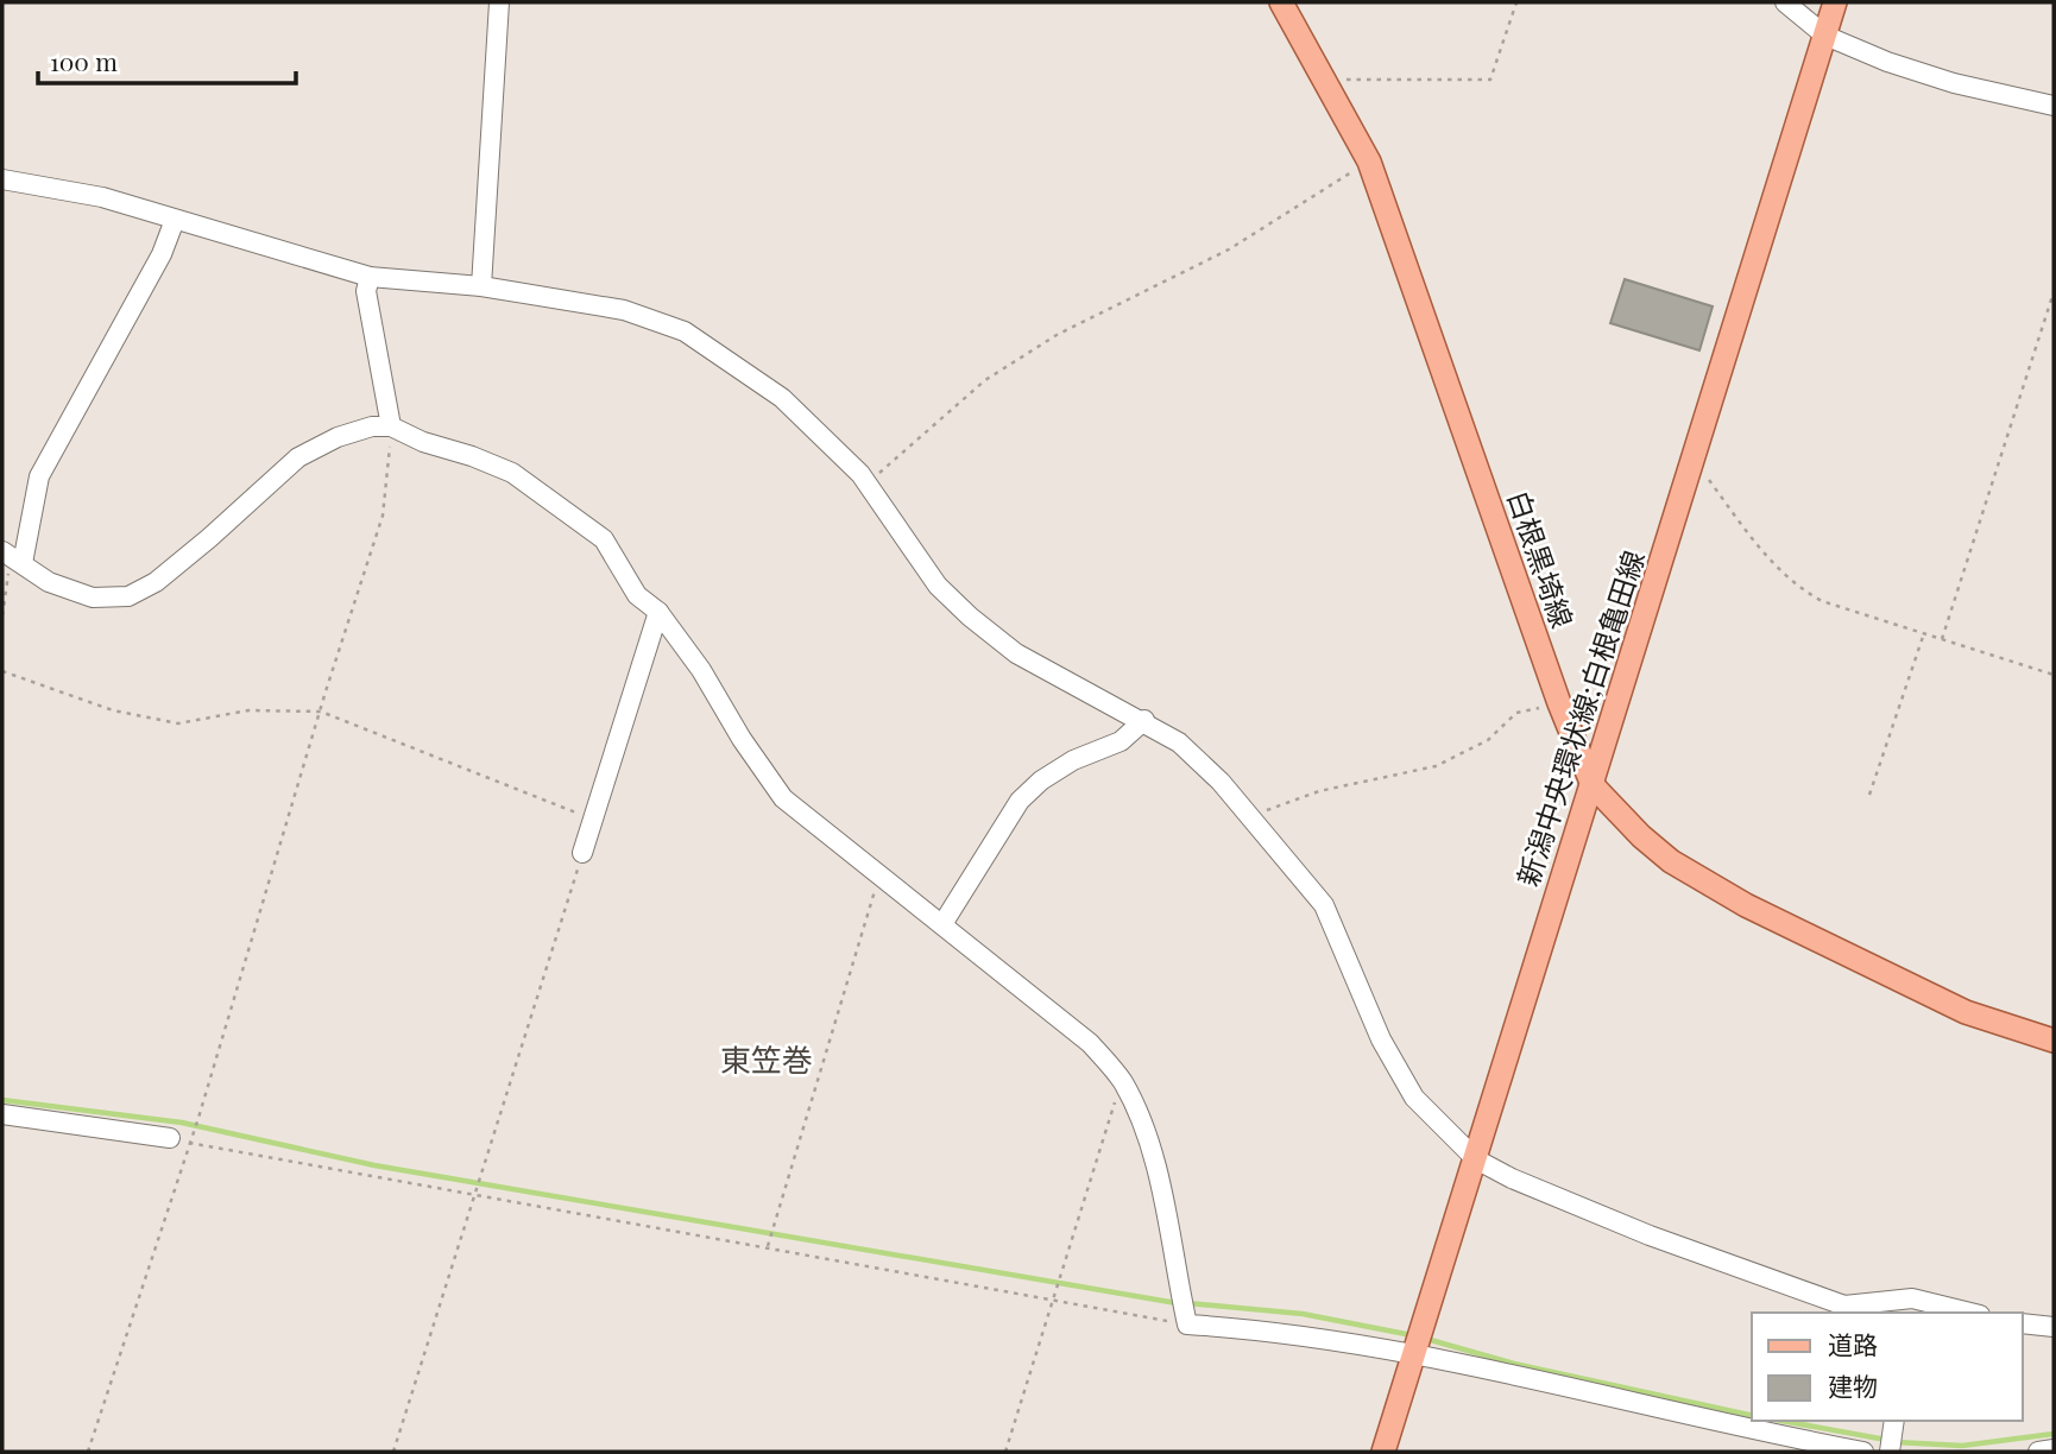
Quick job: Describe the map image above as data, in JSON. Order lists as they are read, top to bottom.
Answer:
{
  "streets": {
    "main road": ["白根黒埼線", "新潟中央環状線;白根亀田線"]
  },
  "crossings": [
    ["白根黒埼線", "新潟中央環状線;白根亀田線"]
  ],
  "districts": ["東笠巻"],
  "legend": ["道路", "建物"],
  "scale_bar": "100 m"
}
